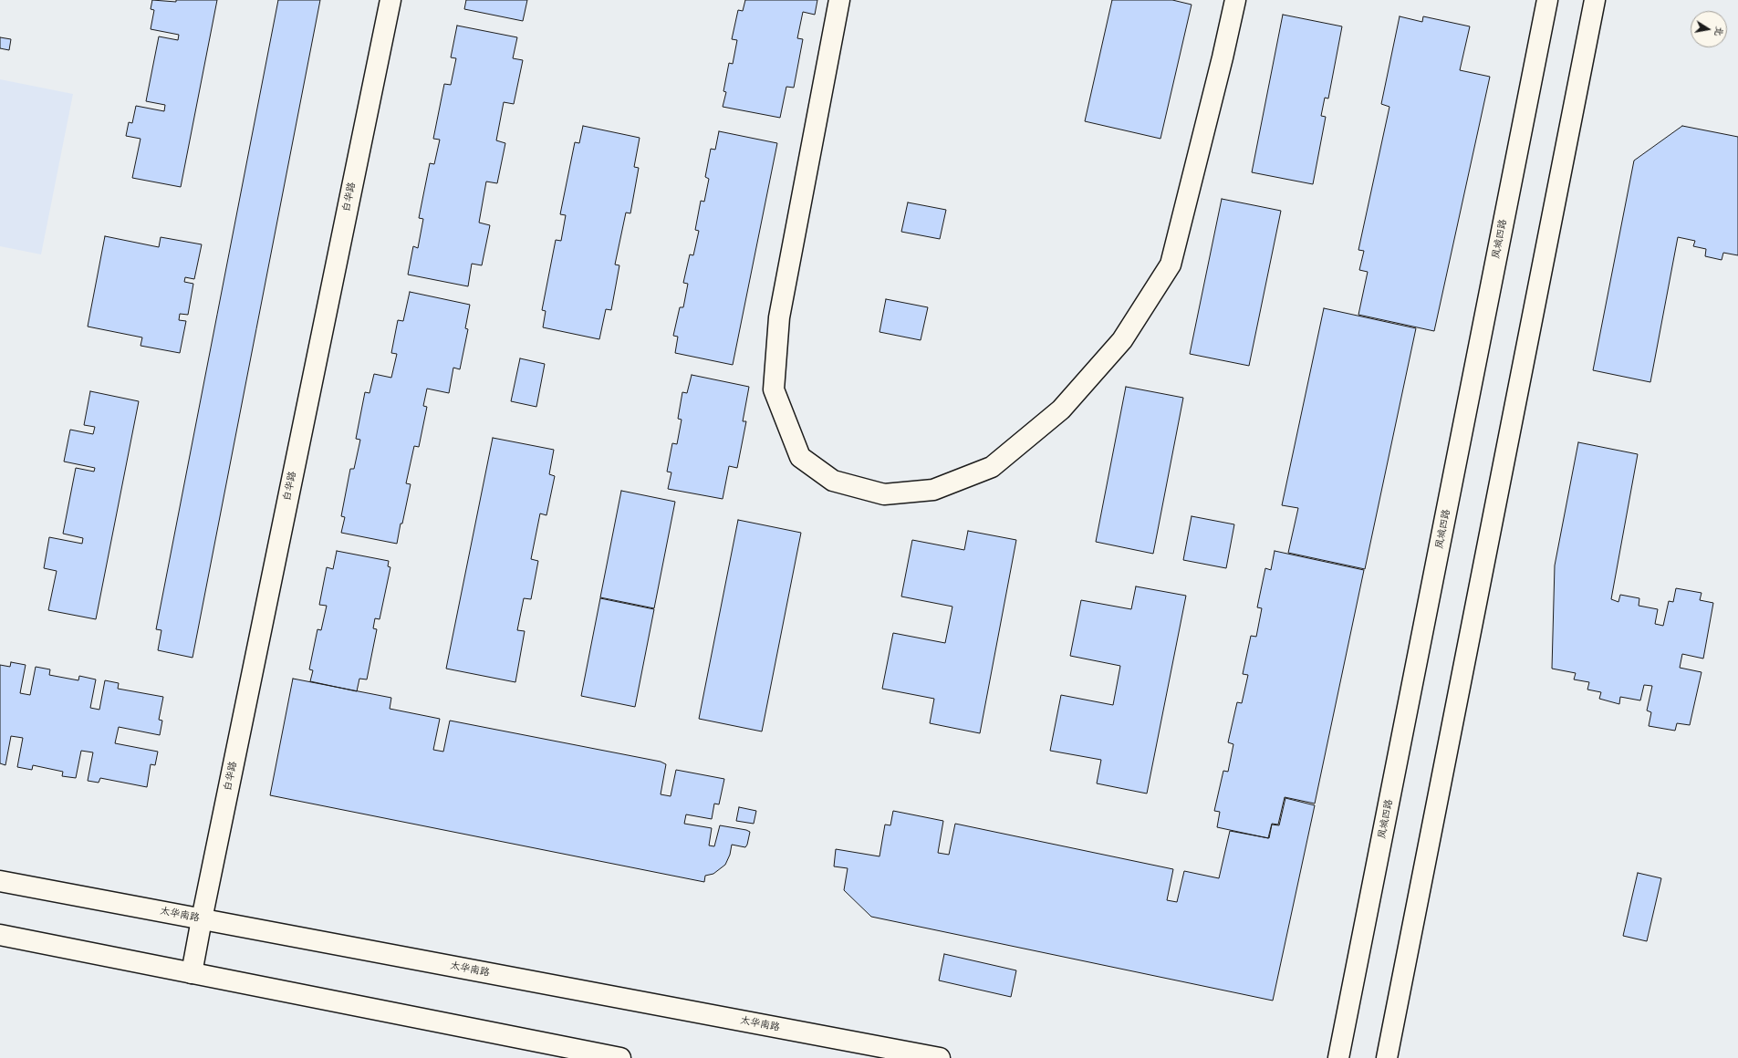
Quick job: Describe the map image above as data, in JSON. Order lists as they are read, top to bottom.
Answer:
{
  "streets": {
    "street": ["白华路", "凤城四路", "太华南路"]
  },
  "crossings": [
    ["白华路", "太华南路"]
  ],
  "north": "right"
}
